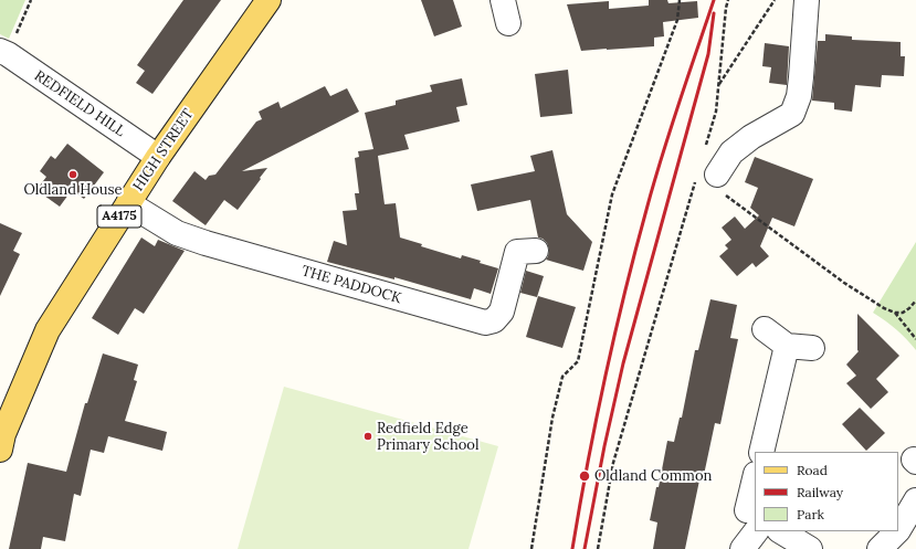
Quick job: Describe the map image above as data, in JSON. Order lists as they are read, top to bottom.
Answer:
{
  "streets": {
    "main road": ["HIGH STREET", "A4175"],
    "street": ["REDFIELD HILL", "THE PADDOCK"]
  },
  "crossings": [
    ["REDFIELD HILL", "HIGH STREET"],
    ["HIGH STREET", "THE PADDOCK"]
  ],
  "places": ["Oldland House", "Redfield Edge Primary School", "Oldland Common"],
  "legend": ["Road", "Railway", "Park"]
}
